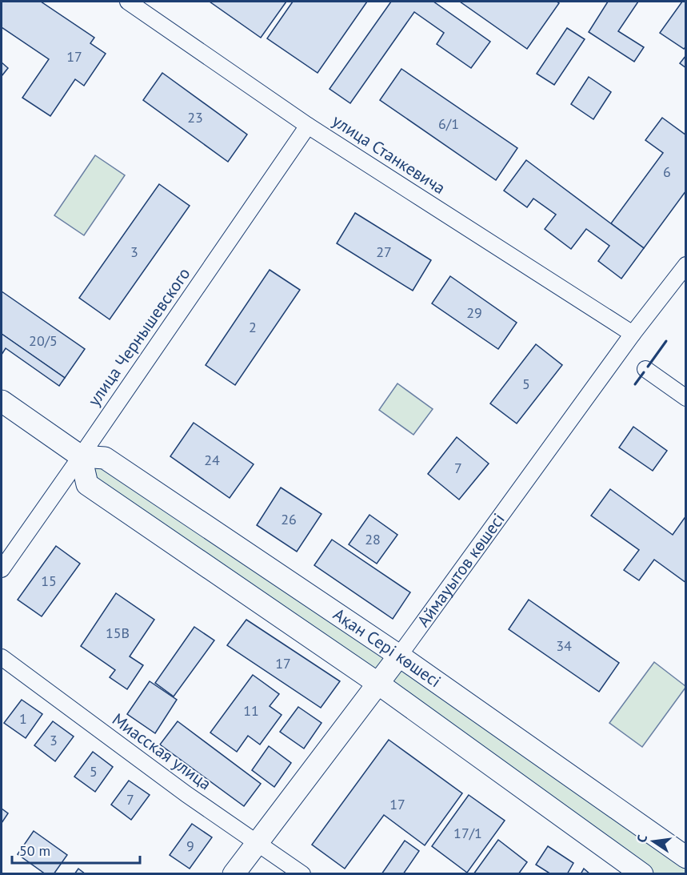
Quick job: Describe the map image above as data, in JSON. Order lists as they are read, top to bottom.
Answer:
{
  "streets": {
    "street": [
      "улица Станкевича",
      "улица Чернышевского",
      "Аймауытов көшесі",
      "Ақан Сері көшесі",
      "Миасская улица"
    ]
  },
  "crossings": [
    ["улица Станкевича", "улица Чернышевского"],
    ["улица Станкевича", "Аймауытов көшесі"],
    ["улица Чернышевского", "Ақан Сері көшесі"],
    ["Аймауытов көшесі", "Ақан Сері көшесі"],
    ["Аймауытов көшесі", "Миасская улица"]
  ],
  "house_numbers": [
    "17",
    "23",
    "6/1",
    "6",
    "3",
    "27",
    "29",
    "2",
    "20/5",
    "5",
    "24",
    "7",
    "26",
    "28",
    "15",
    "15В",
    "34",
    "17",
    "11",
    "1",
    "3",
    "5",
    "7",
    "17",
    "17/1",
    "9"
  ],
  "scale_bar": "50 m",
  "north": "left"
}
